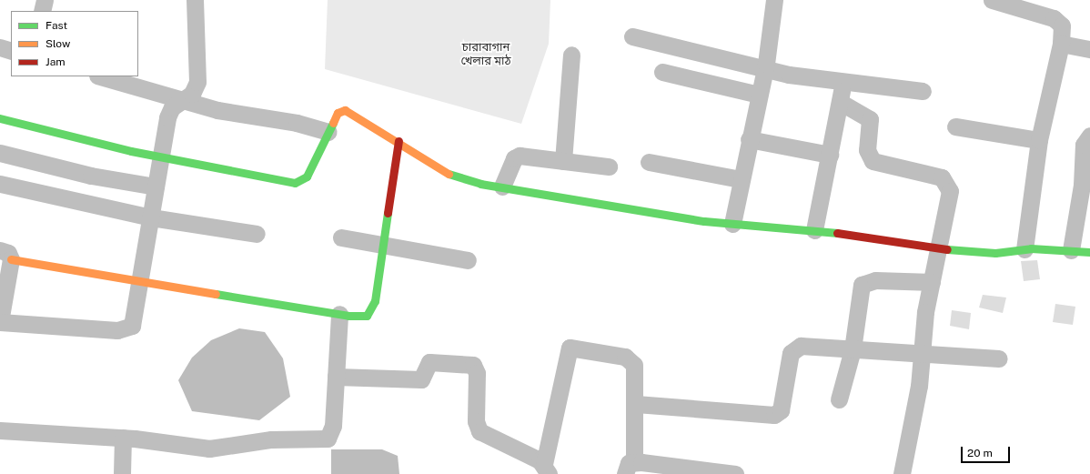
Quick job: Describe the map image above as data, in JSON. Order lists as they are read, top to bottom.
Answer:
{
  "parks": ["চারাবাগান খেলার মাঠ"],
  "legend": ["Fast", "Slow", "Jam"],
  "scale_bar": "20 m"
}
